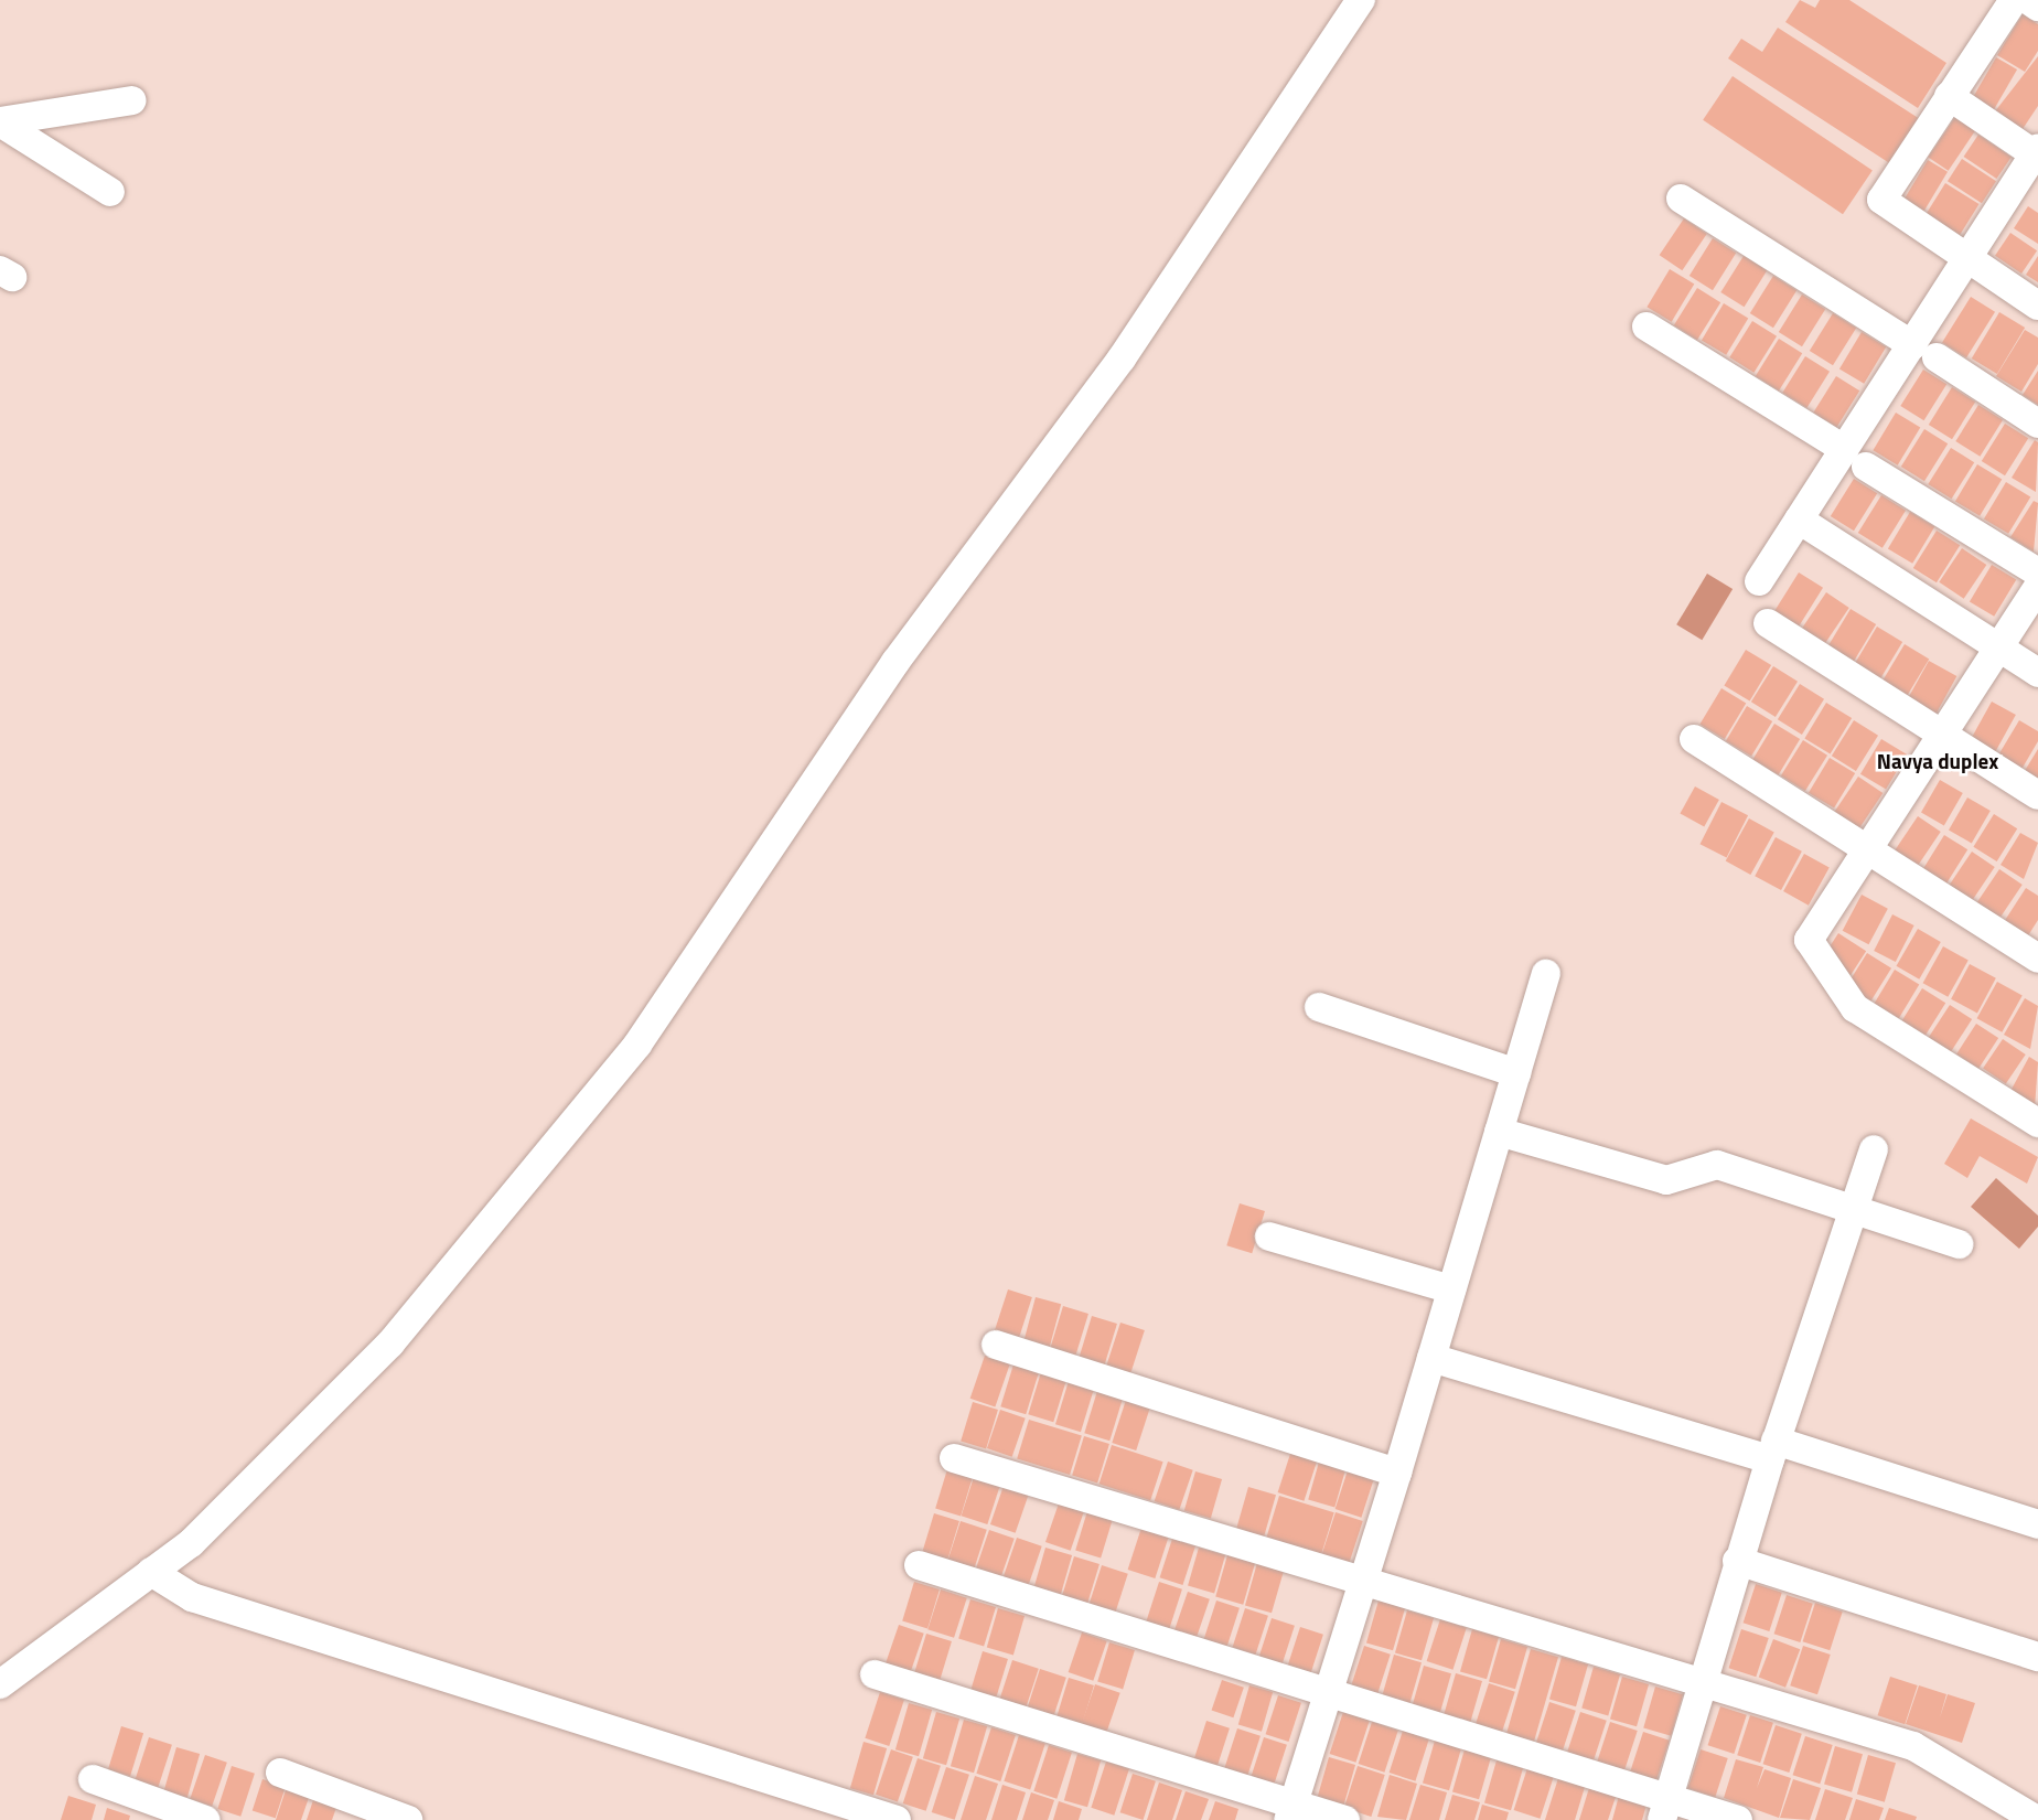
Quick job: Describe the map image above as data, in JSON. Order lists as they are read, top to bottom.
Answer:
{
  "districts": ["Navya duplex"]
}
